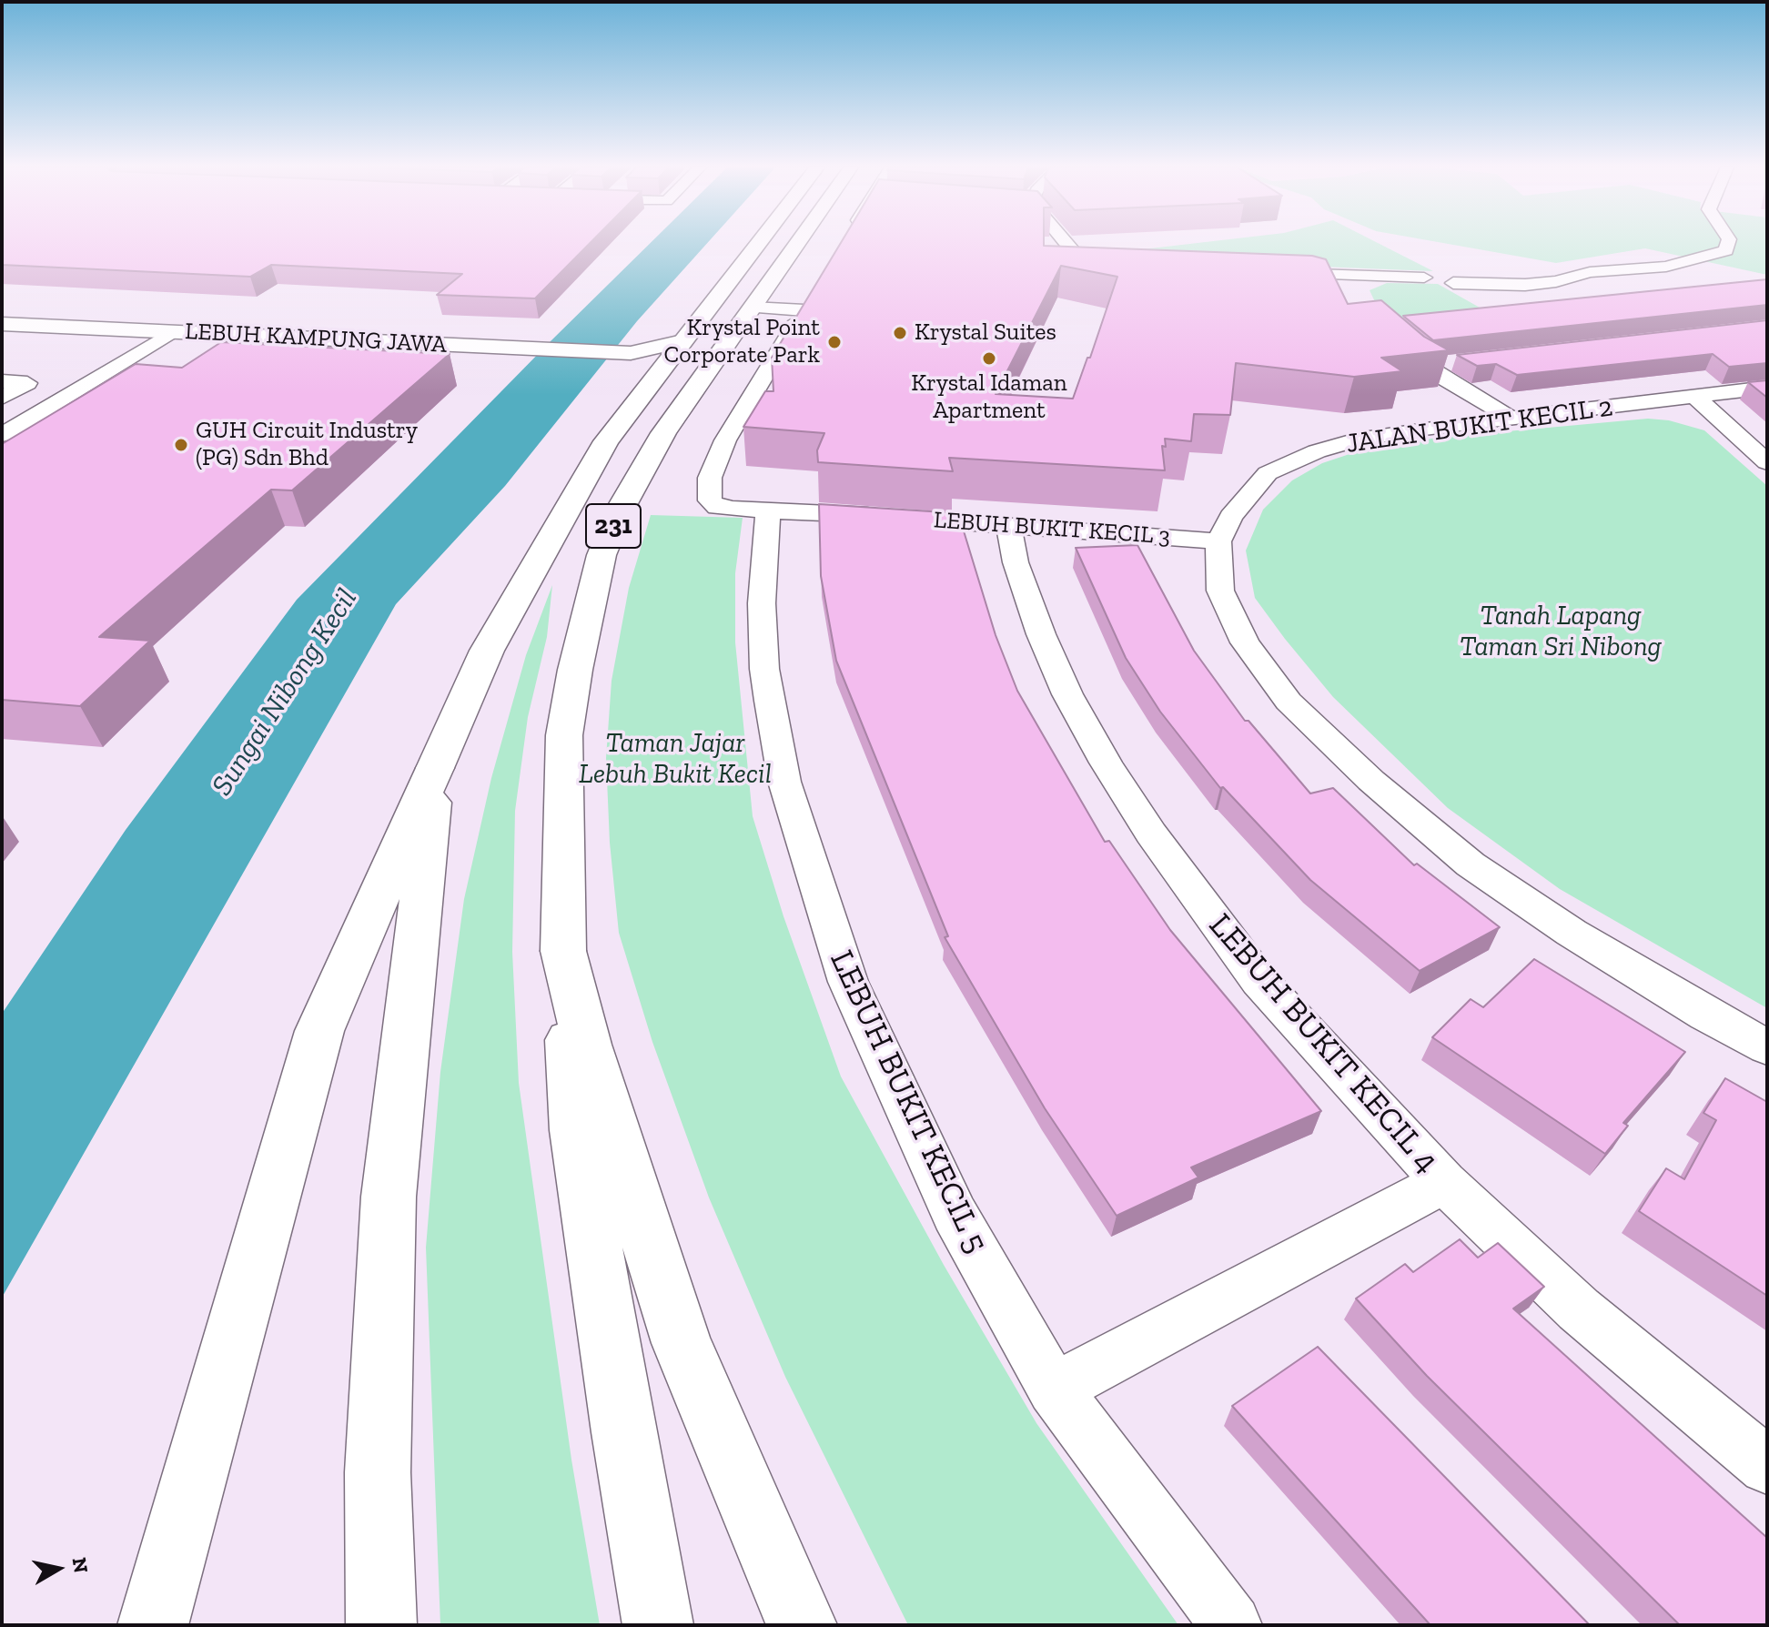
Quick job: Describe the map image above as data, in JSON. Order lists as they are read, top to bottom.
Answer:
{
  "streets": {
    "main road": ["LEBUH KAMPUNG JAWA", "231"],
    "street": [
      "JALAN BUKIT KECIL 2",
      "LEBUH BUKIT KECIL 3",
      "LEBUH BUKIT KECIL 4",
      "LEBUH BUKIT KECIL 5"
    ]
  },
  "crossings": [
    ["LEBUH KAMPUNG JAWA", "231"],
    ["JALAN BUKIT KECIL 2", "LEBUH BUKIT KECIL 3"],
    ["231", "LEBUH BUKIT KECIL 3"],
    ["LEBUH BUKIT KECIL 3", "LEBUH BUKIT KECIL 4"],
    ["LEBUH BUKIT KECIL 3", "LEBUH BUKIT KECIL 5"]
  ],
  "water": ["Sungai Nibong Kecil"],
  "parks": ["Tanah Lapang Taman Sri Nibong", "Taman Jajar Lebuh Bukit Kecil"],
  "places": [
    "Krystal Suites",
    "Krystal Point Corporate Park",
    "Krystal Idaman Apartment",
    "GUH Circuit Industry (PG) Sdn Bhd"
  ],
  "north": "right"
}
